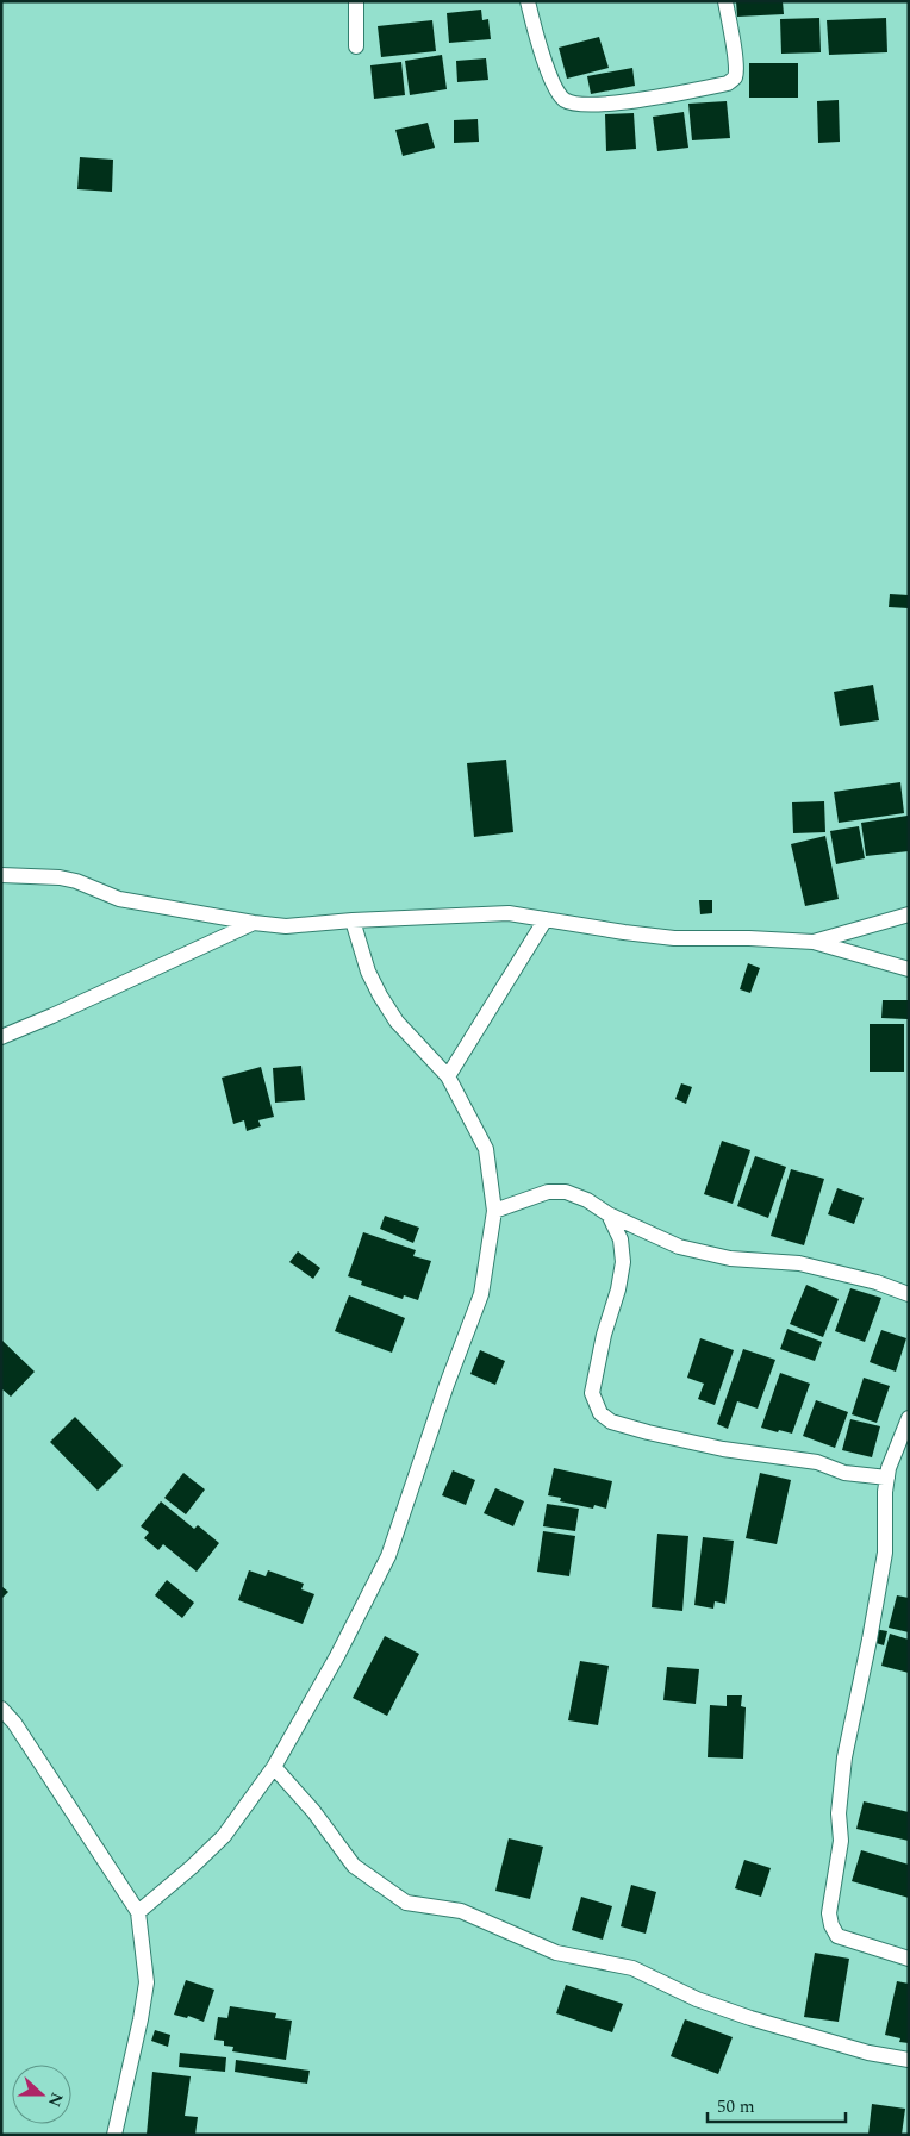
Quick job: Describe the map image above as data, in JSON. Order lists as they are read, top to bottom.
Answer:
{
  "scale_bar": "50 m",
  "north": "right"
}
